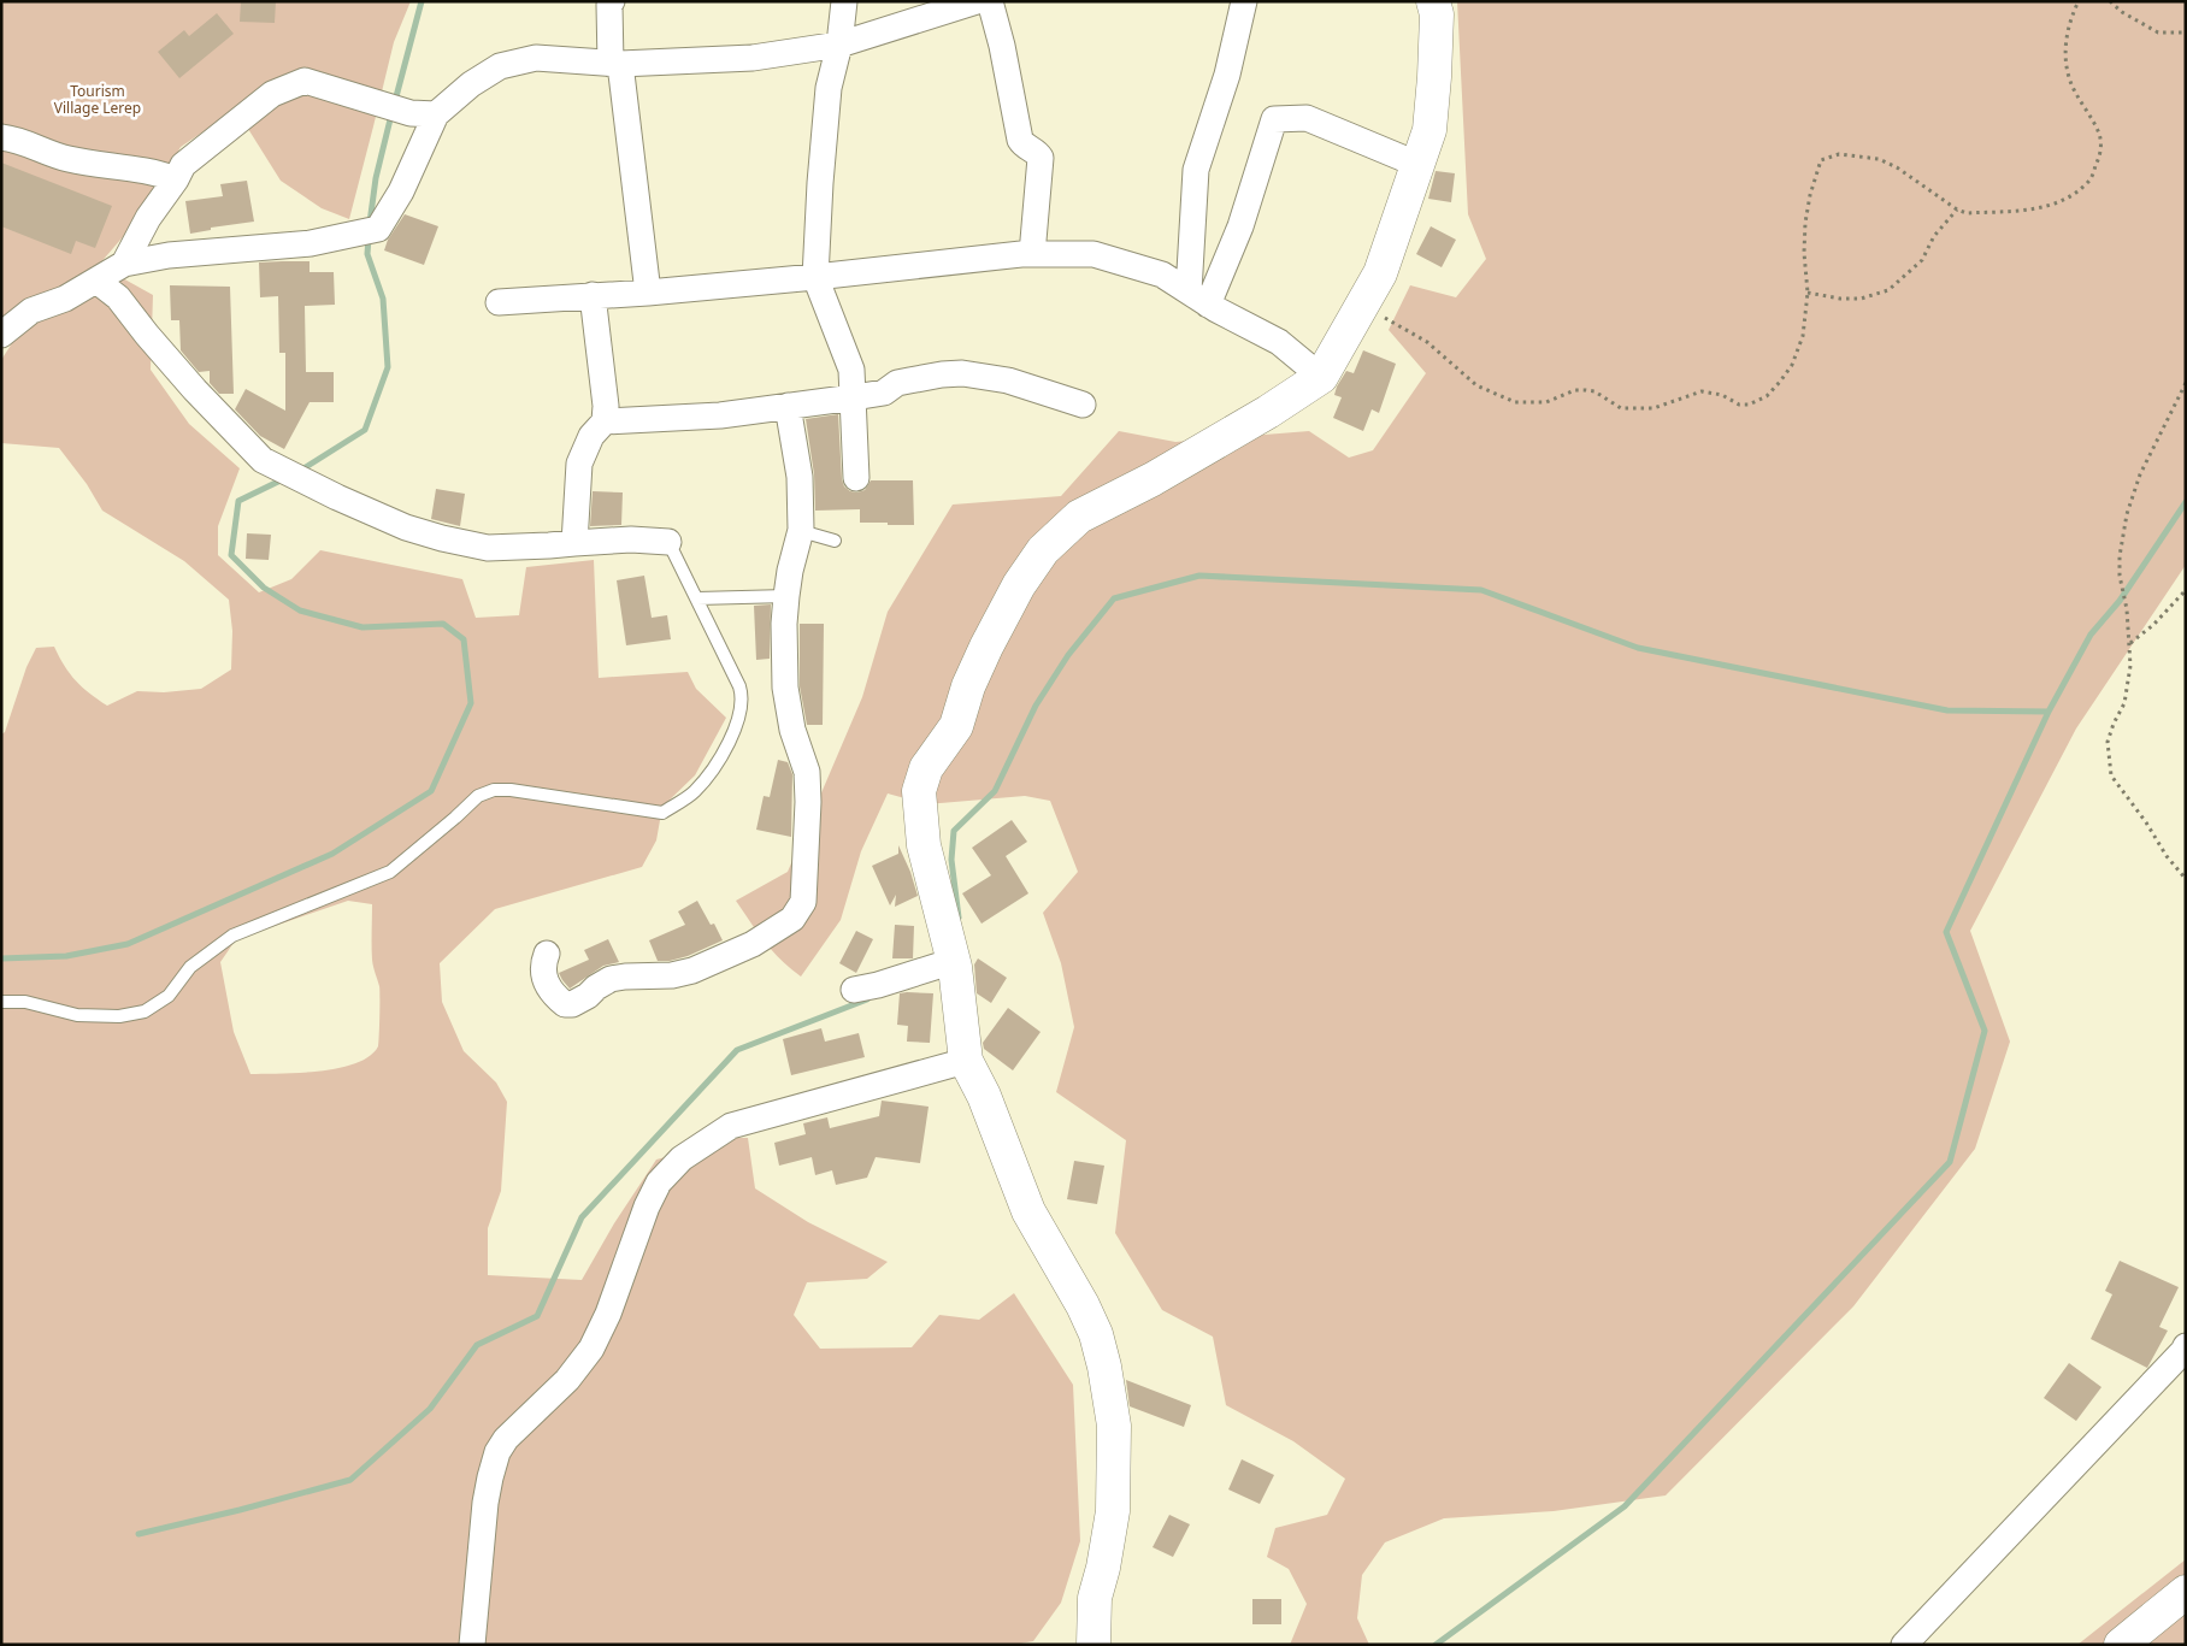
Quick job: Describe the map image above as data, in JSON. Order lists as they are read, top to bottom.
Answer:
{
  "parks": ["Tourism Village Lerep"]
}
